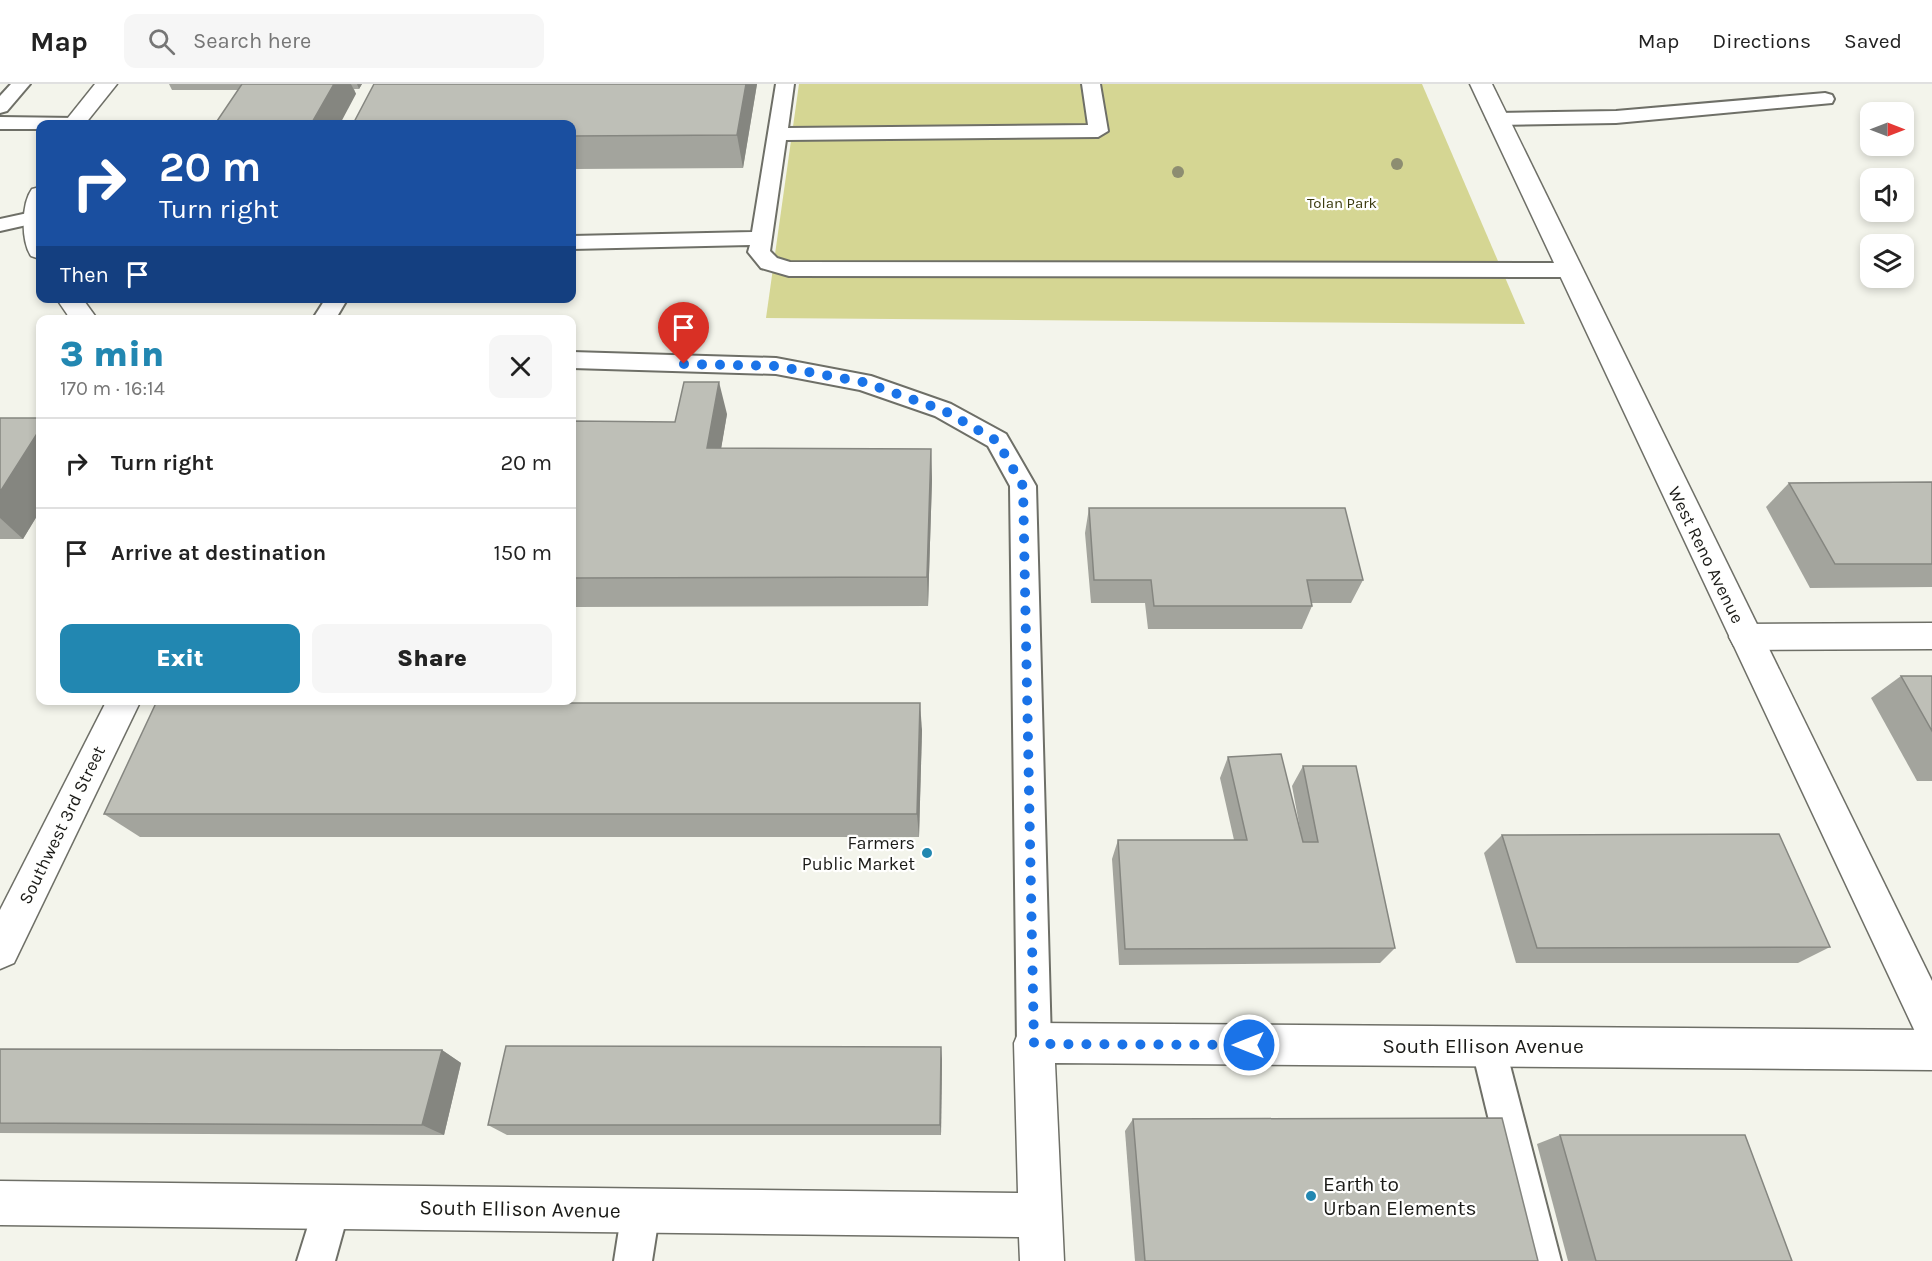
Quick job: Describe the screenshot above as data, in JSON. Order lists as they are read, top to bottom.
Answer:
{
  "streets": {
    "street": ["West Reno Avenue", "Southwest 3rd Street", "South Ellison Avenue"]
  },
  "parks": ["Tolan Park"],
  "places": ["Farmers Public Market", "Earth to Urban Elements"],
  "north": "right",
  "page": {
    "header": "Map",
    "search": "Search here",
    "nav": ["Map", "Directions", "Saved"],
    "turn": ["20 m", "Turn right"],
    "then": "Then",
    "heading": ["3 min", "170 m · 16:14"],
    "list": [
      {
        "name": "Turn right",
        "value": "20 m"
      },
      {
        "name": "Arrive at destination",
        "value": "150 m"
      }
    ],
    "buttons": ["Exit", "Share"]
  }
}
